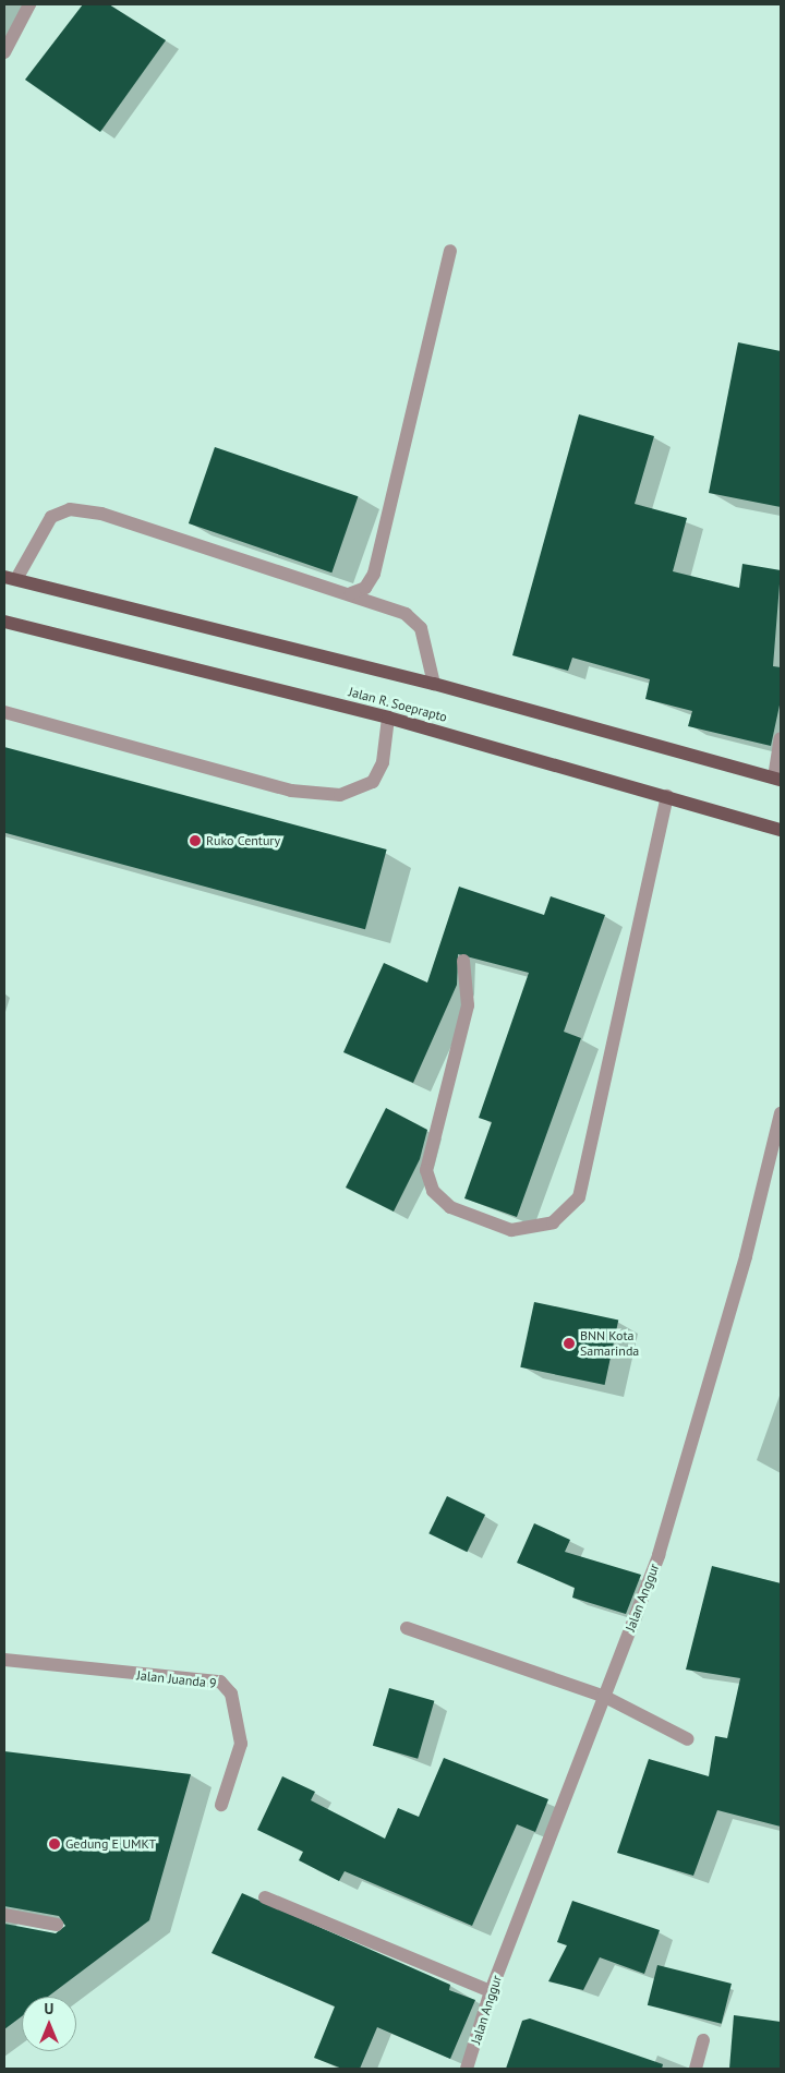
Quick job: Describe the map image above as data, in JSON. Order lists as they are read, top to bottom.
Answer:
{
  "streets": {
    "main road": ["Jalan R. Soeprapto"],
    "street": ["Jalan Anggur", "Jalan Juanda 9"]
  },
  "places": ["Ruko Century", "BNN Kota Samarinda", "Gedung E UMKT"],
  "north": "top"
}
